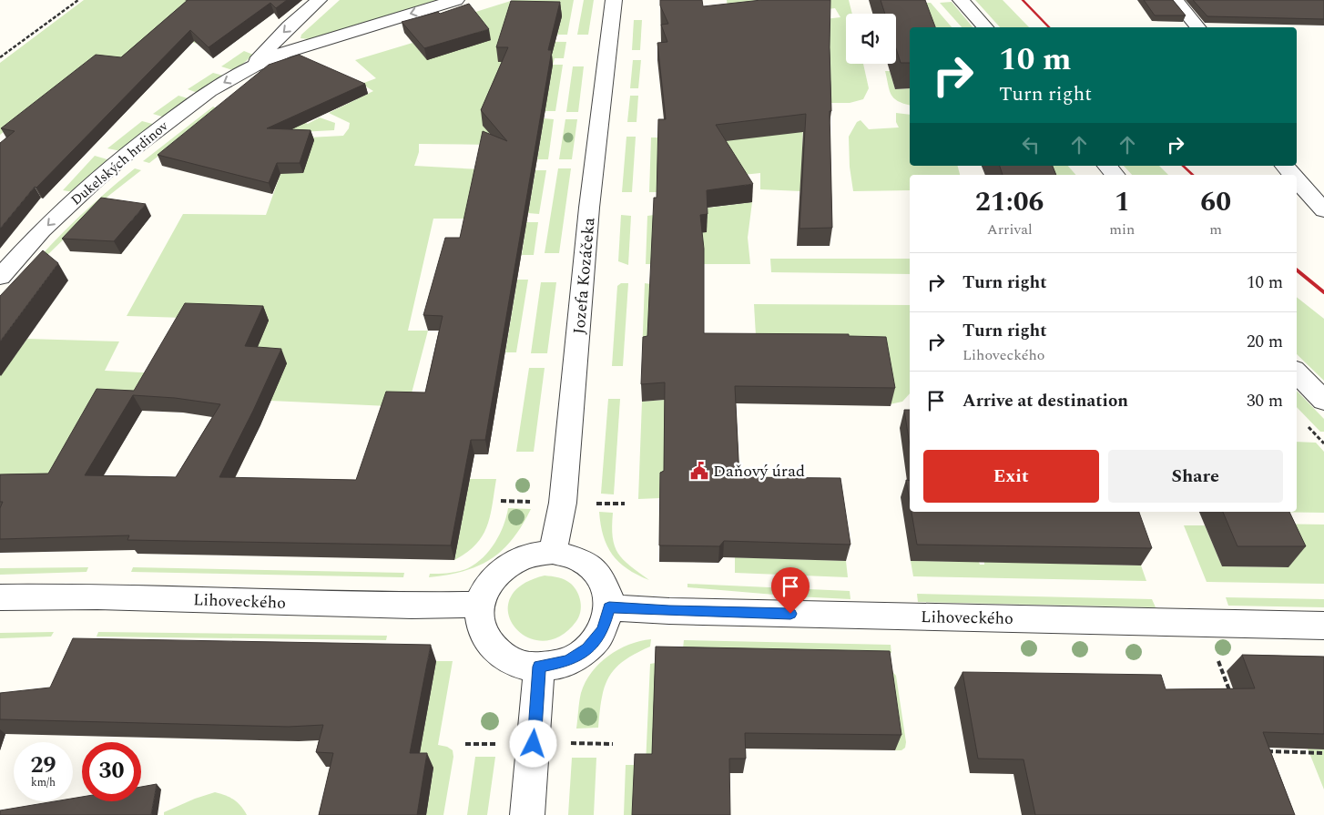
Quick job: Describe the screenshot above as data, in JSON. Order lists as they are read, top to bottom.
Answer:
{
  "streets": {
    "street": ["Dukelských hrdinov", "Jozefa Kozáčeka", "Lihoveckého"]
  },
  "crossings": [
    ["Jozefa Kozáčeka", "Lihoveckého"]
  ],
  "one_way": ["Dukelských hrdinov"],
  "places": {
    "public building": ["Daňový úrad"]
  },
  "page": {
    "turn": ["10 m", "Turn right"],
    "eta": [
      "21:06",
      "Arrival",
      "1",
      "min",
      "60",
      "m"
    ],
    "list": [
      {
        "name": "Turn right",
        "value": "10 m"
      },
      {
        "name": "Turn right",
        "note": "Lihoveckého",
        "value": "20 m"
      },
      {
        "name": "Arrive at destination",
        "value": "30 m"
      }
    ],
    "buttons": ["Exit", "Share"],
    "speed": "29 km/h",
    "limit": "30"
  }
}
